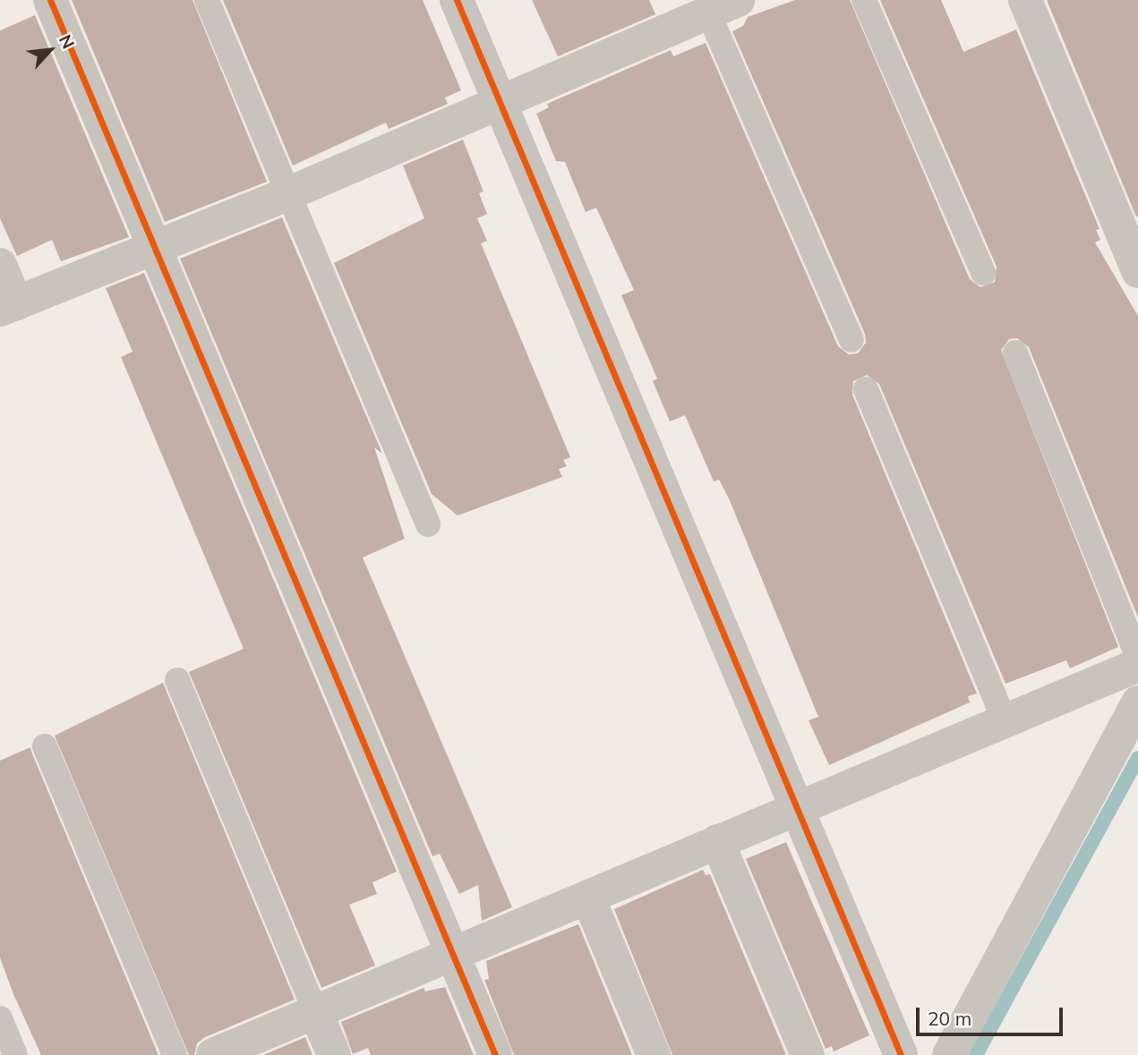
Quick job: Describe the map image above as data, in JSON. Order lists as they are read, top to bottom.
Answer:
{
  "scale_bar": "20 m",
  "north": "top right"
}
